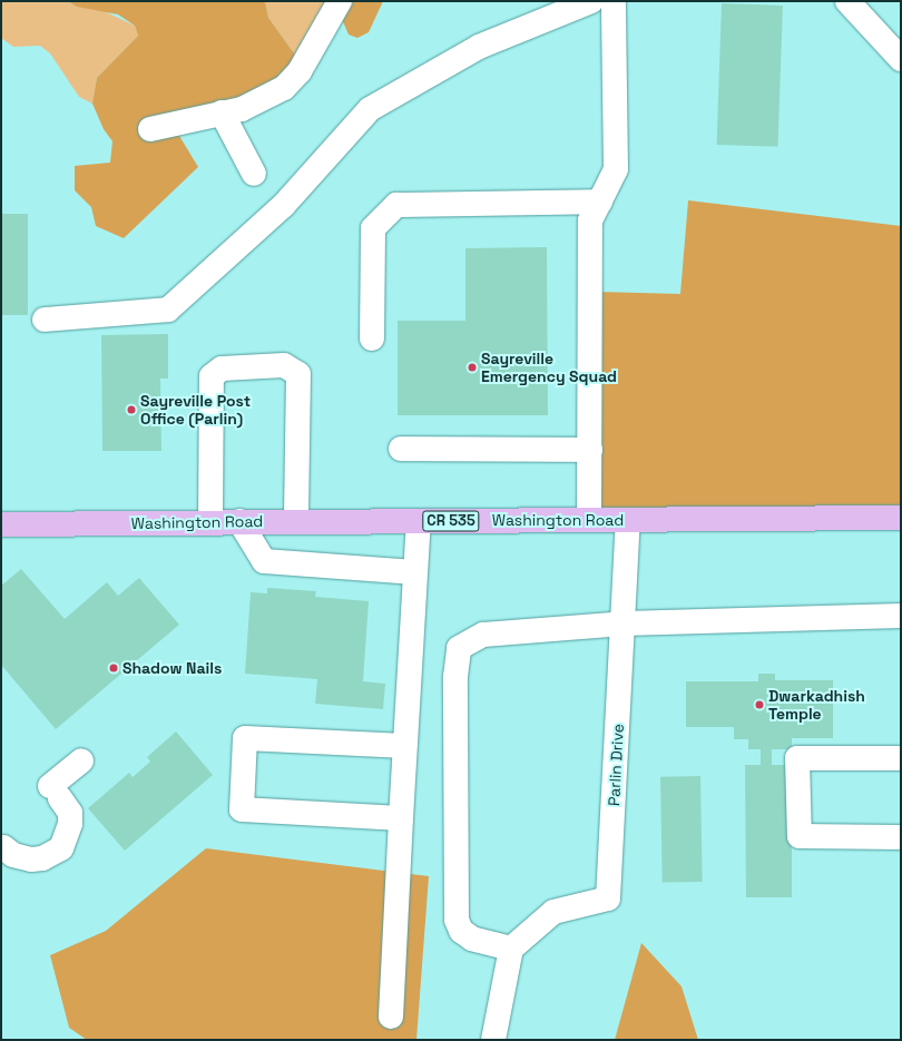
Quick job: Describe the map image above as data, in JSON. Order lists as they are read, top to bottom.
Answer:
{
  "streets": {
    "main road": ["Washington Road", "CR 535"],
    "street": ["Parlin Drive"]
  },
  "crossings": [
    ["Washington Road", "Parlin Drive"]
  ],
  "places": [
    "Sayreville Emergency Squad",
    "Sayreville Post Office (Parlin)",
    "Shadow Nails",
    "Dwarkadhish Temple"
  ]
}
